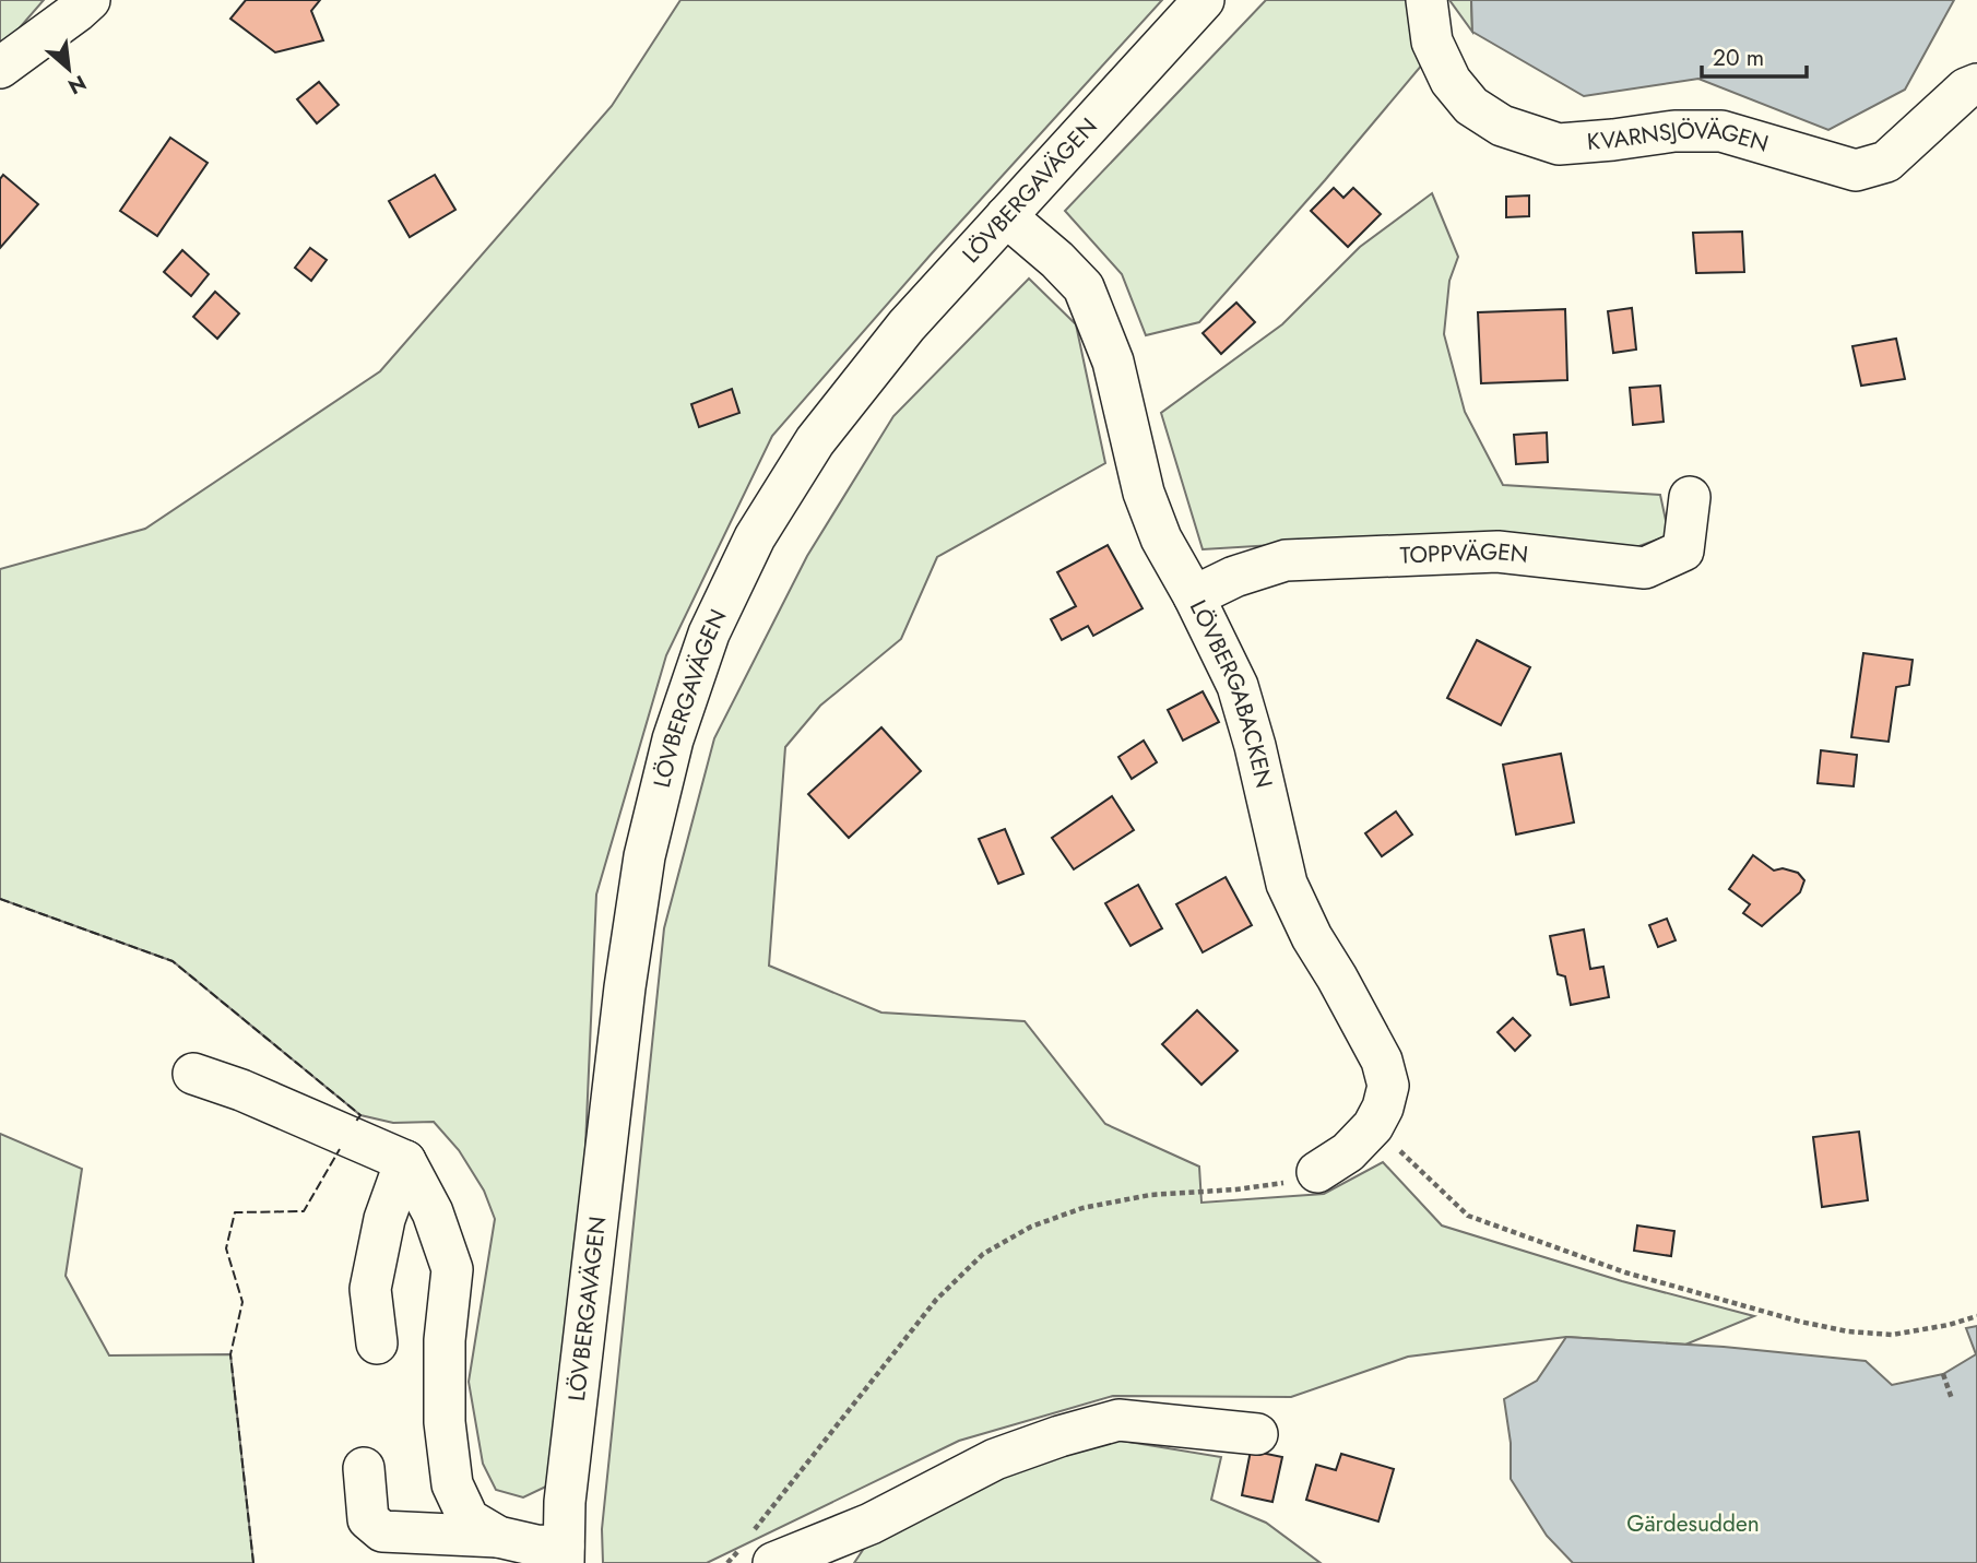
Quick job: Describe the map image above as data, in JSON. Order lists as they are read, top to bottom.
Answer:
{
  "streets": {
    "street": [
      "KVARNSJÖVÄGEN",
      "LÖVBERGAVÄGEN",
      "TOPPVÄGEN",
      "LÖVBERGABACKEN"
    ]
  },
  "crossings": [
    ["LÖVBERGAVÄGEN", "LÖVBERGABACKEN"],
    ["TOPPVÄGEN", "LÖVBERGABACKEN"]
  ],
  "parks": ["Gärdesudden"],
  "scale_bar": "20 m",
  "north": "bottom right"
}
